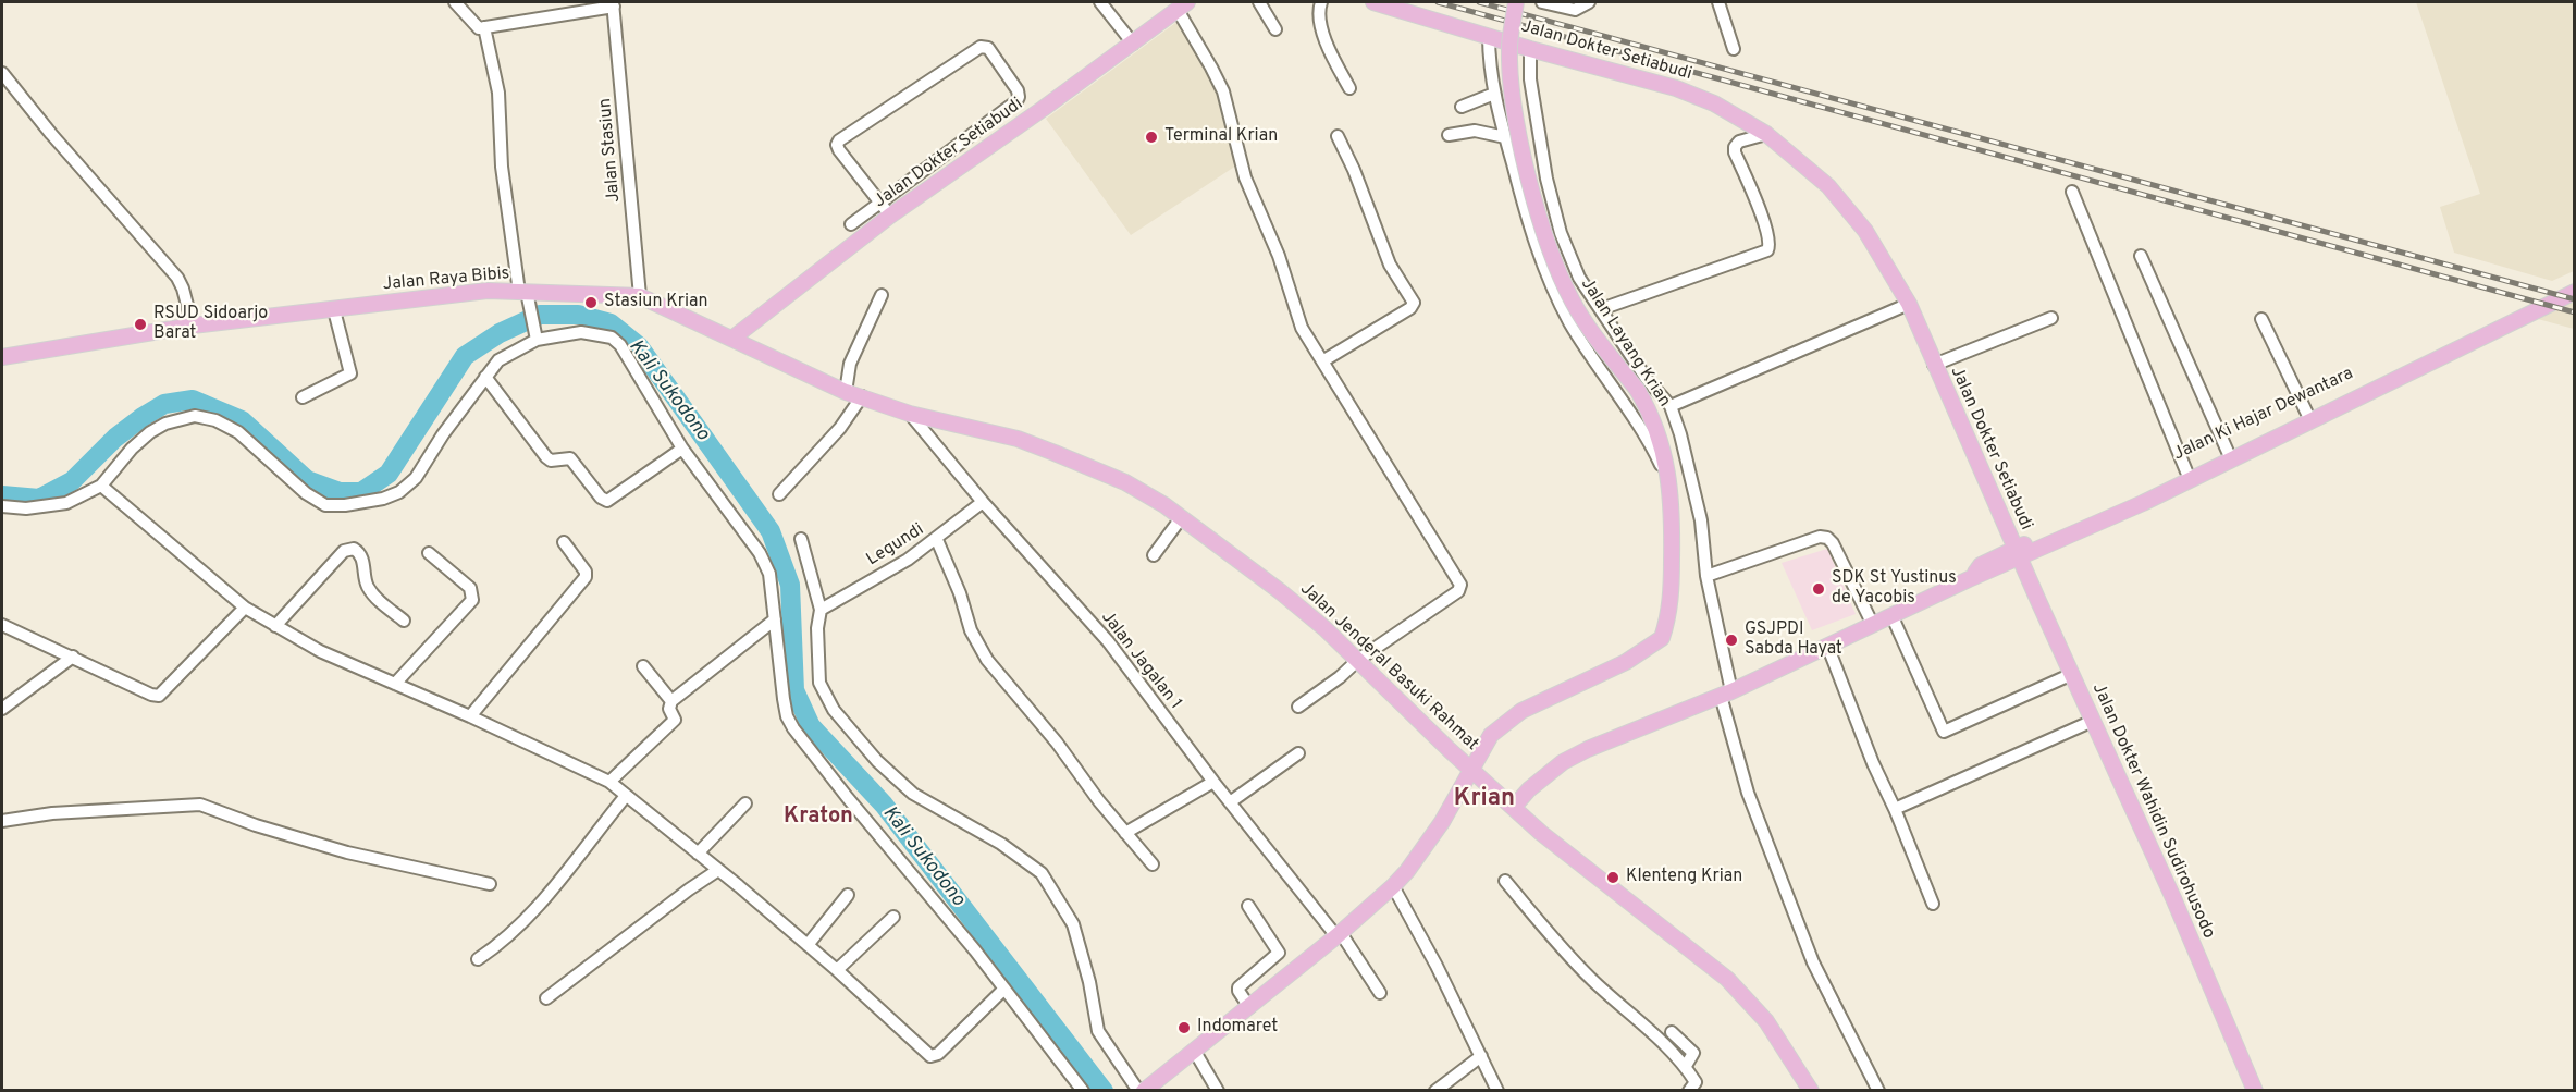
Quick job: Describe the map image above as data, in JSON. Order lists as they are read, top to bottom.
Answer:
{
  "streets": {
    "main road": [
      "Jalan Dokter Setiabudi",
      "Jalan Raya Bibis",
      "Jalan Layang Krian",
      "Jalan Ki Hajar Dewantara",
      "Jalan Jenderal Basuki Rahmat",
      "Jalan Dokter Wahidin Sudirohusodo"
    ],
    "street": ["Jalan Stasiun", "Legundi", "Jalan Jagalan 1"]
  },
  "crossings": [
    ["Jalan Dokter Setiabudi", "Jalan Raya Bibis"],
    ["Jalan Dokter Setiabudi", "Jalan Ki Hajar Dewantara"],
    ["Jalan Dokter Setiabudi", "Jalan Dokter Wahidin Sudirohusodo"],
    ["Jalan Stasiun", "Jalan Raya Bibis"],
    ["Jalan Raya Bibis", "Jalan Jenderal Basuki Rahmat"],
    ["Jalan Layang Krian", "Jalan Jagalan 1"],
    ["Jalan Layang Krian", "Jalan Jenderal Basuki Rahmat"],
    ["Jalan Ki Hajar Dewantara", "Jalan Jenderal Basuki Rahmat"],
    ["Jalan Ki Hajar Dewantara", "Jalan Dokter Wahidin Sudirohusodo"],
    ["Legundi", "Jalan Jagalan 1"],
    ["Jalan Jagalan 1", "Jalan Jenderal Basuki Rahmat"]
  ],
  "districts": ["Krian", "Kraton"],
  "water": ["Kali Sukodono"],
  "places": [
    "Terminal Krian",
    "Stasiun Krian",
    "RSUD Sidoarjo Barat",
    "SDK St Yustinus de Yacobis",
    "GSJPDI Sabda Hayat",
    "Klenteng Krian",
    "Indomaret"
  ]
}
